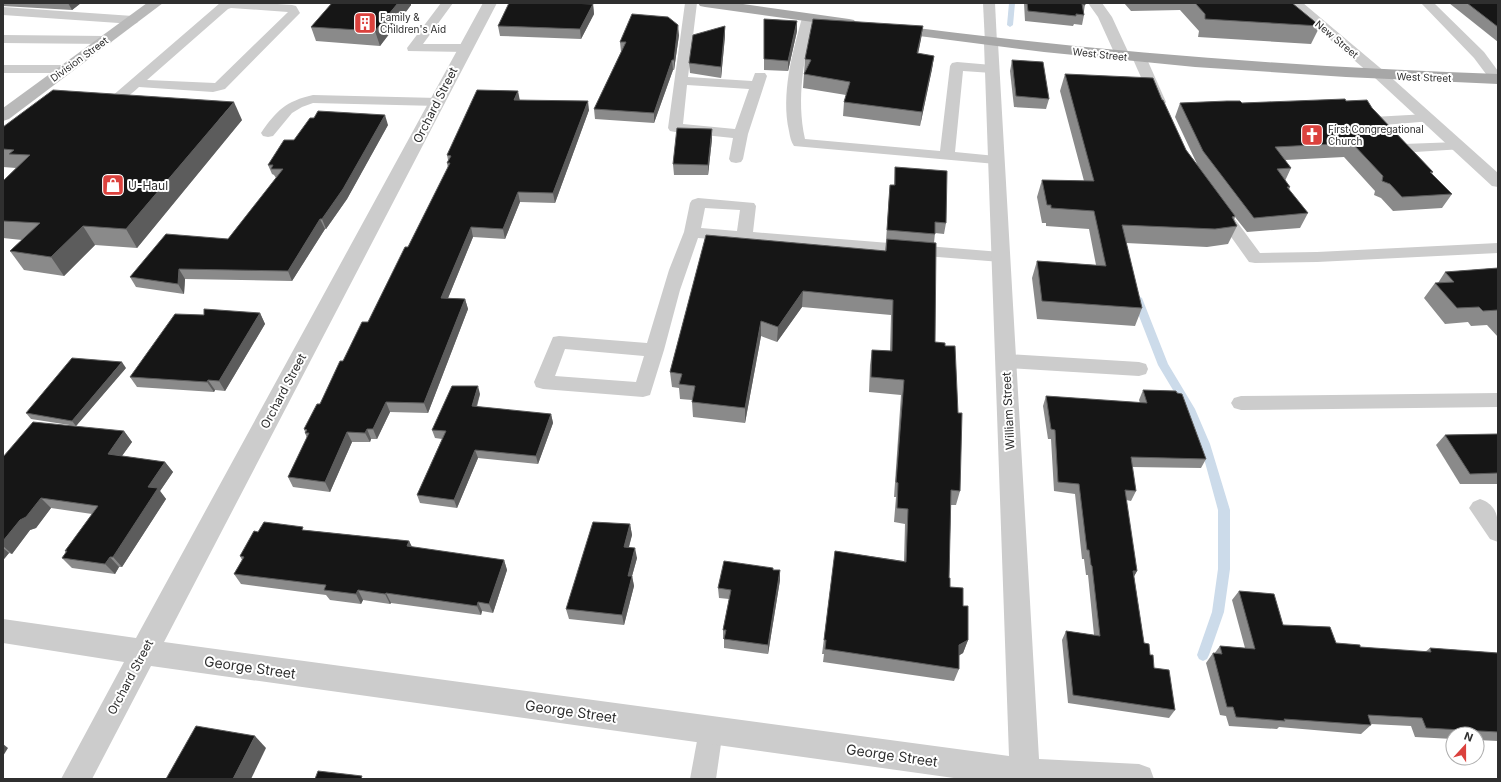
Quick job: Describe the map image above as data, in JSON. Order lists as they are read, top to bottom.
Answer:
{
  "streets": {
    "main road": ["West Street", "Division Street"],
    "street": [
      "New Street",
      "Orchard Street",
      "William Street",
      "George Street"
    ]
  },
  "crossings": [
    ["New Street", "West Street"],
    ["West Street", "William Street"],
    ["Orchard Street", "George Street"],
    ["William Street", "George Street"]
  ],
  "places": {
    "building": ["Family & Children's Aid"],
    "church": ["First Congregational Church"],
    "shop": ["U-Haul"]
  },
  "north": "top"
}
